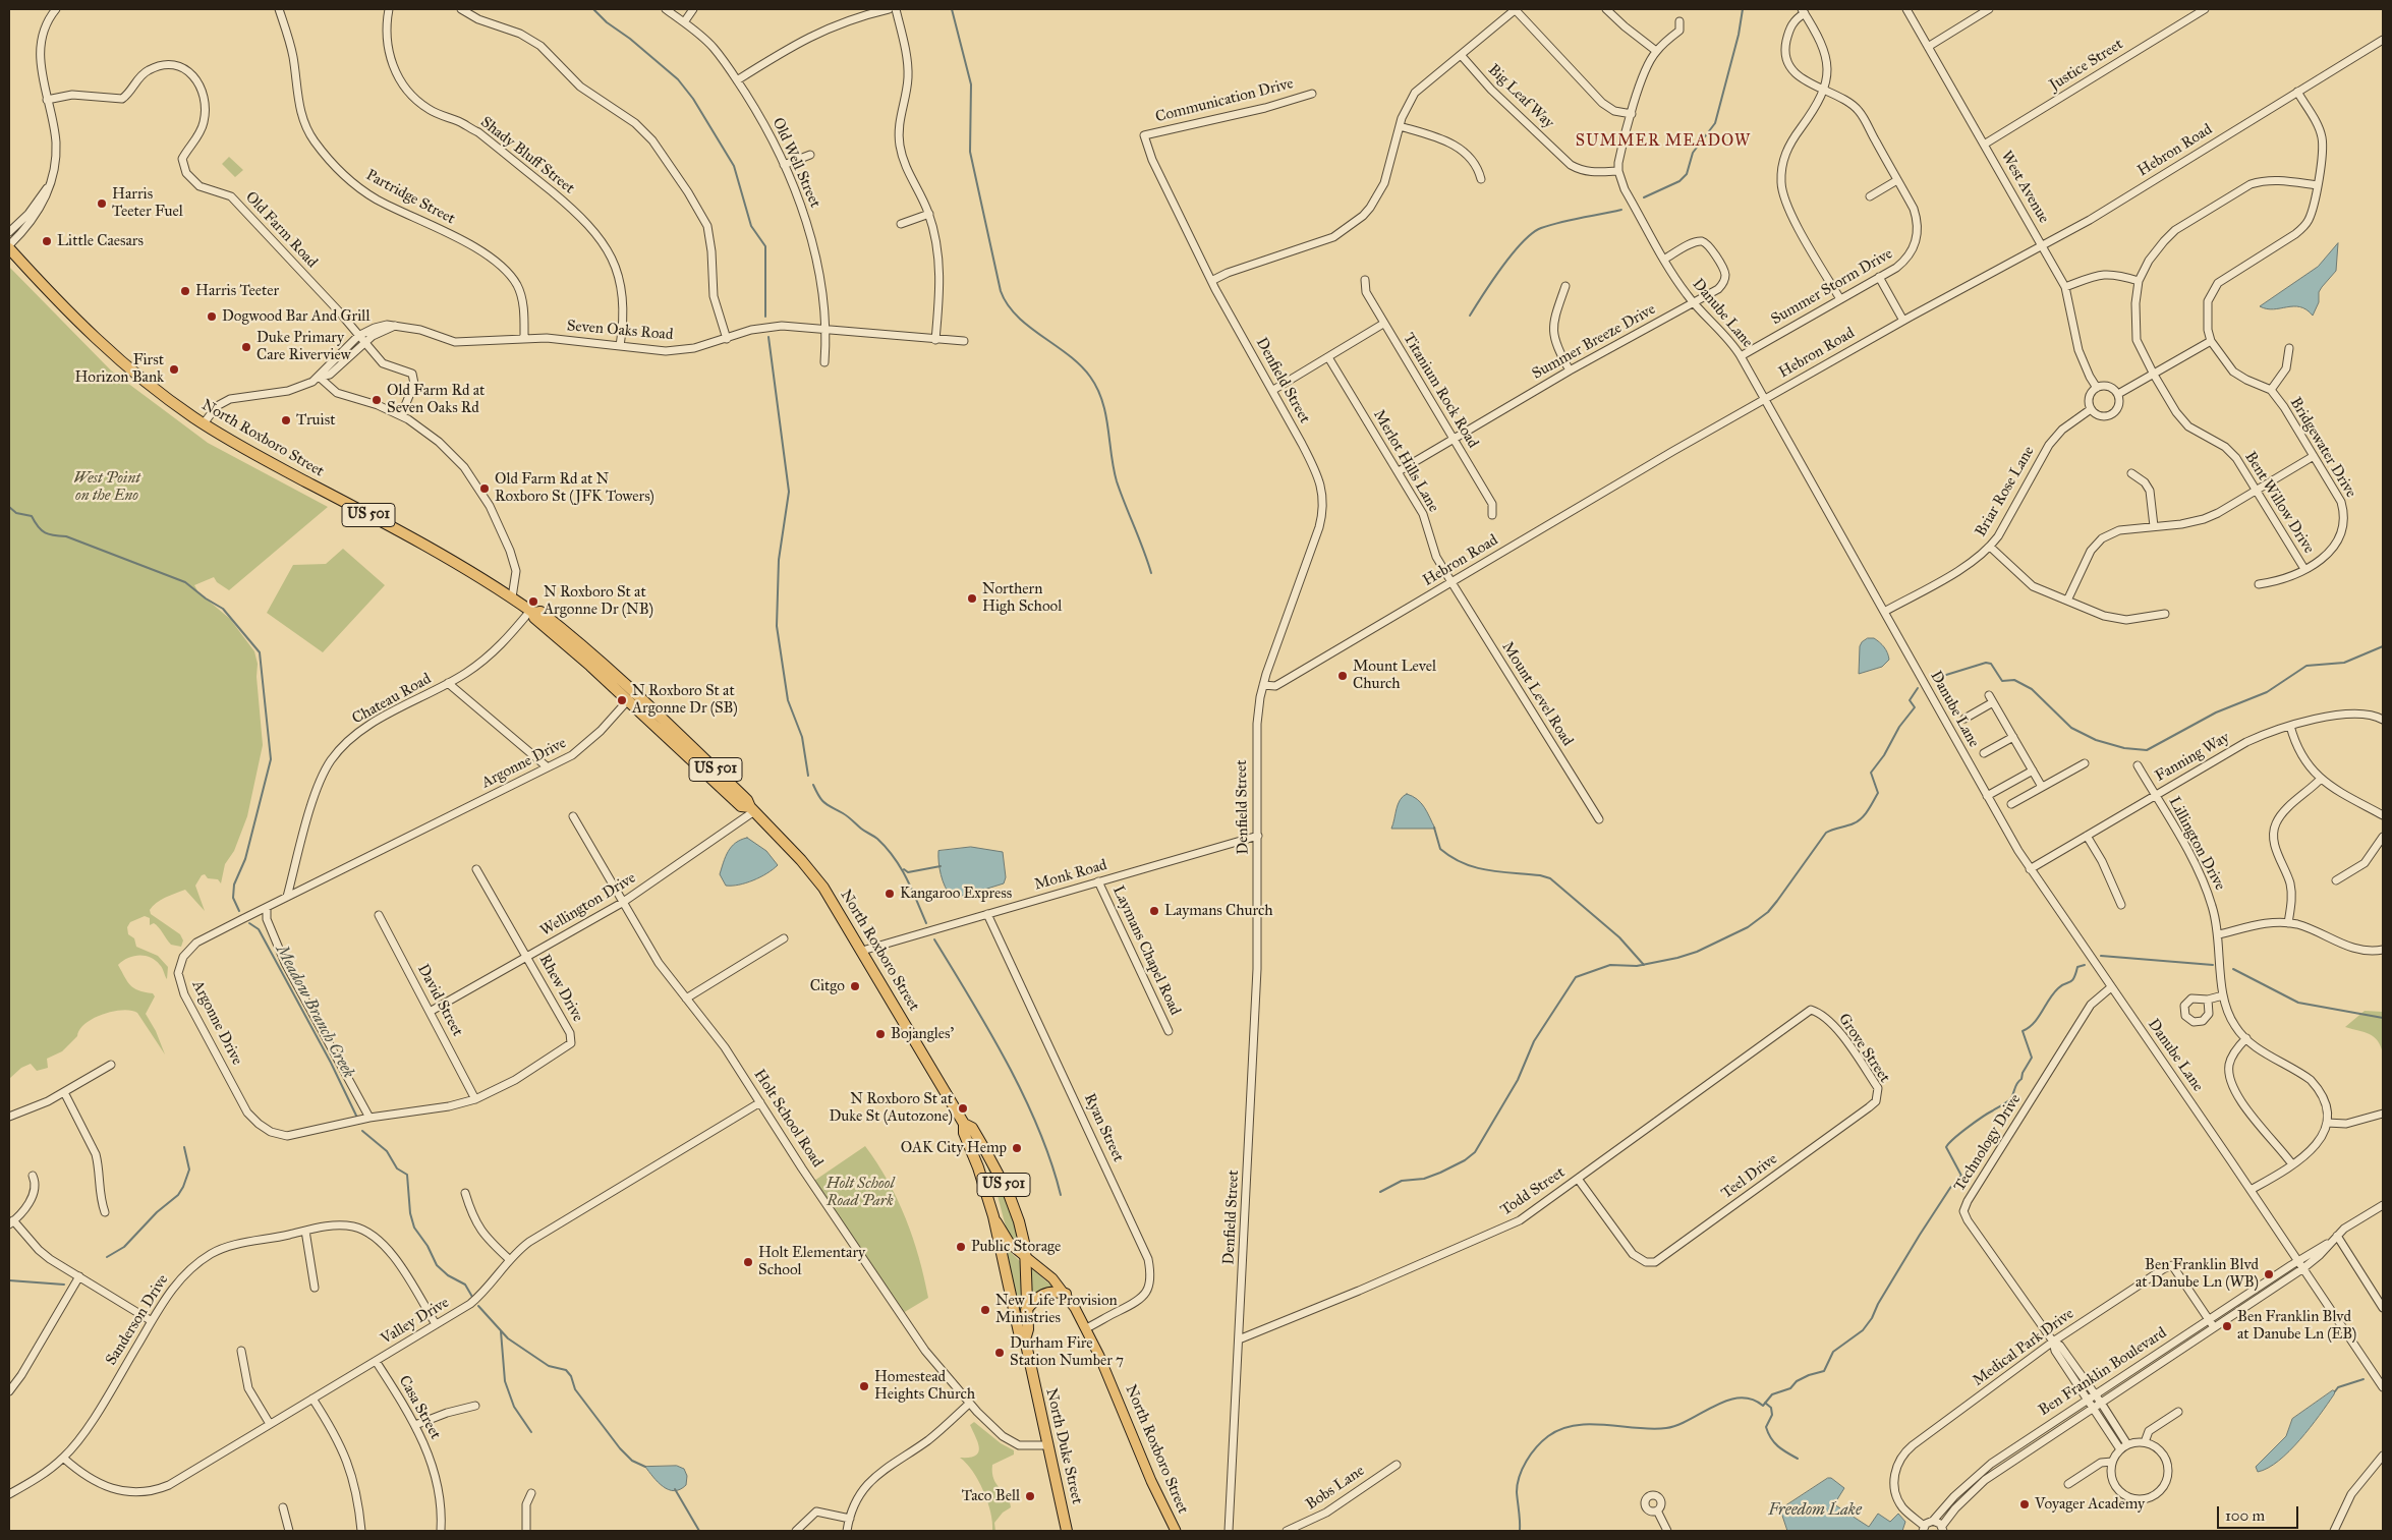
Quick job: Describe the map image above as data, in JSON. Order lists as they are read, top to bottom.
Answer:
{
  "streets": {
    "highway": ["North Roxboro Street", "US 501", "North Duke Street"],
    "street": [
      "Justice Street",
      "Big Leaf Way",
      "Communication Drive",
      "Hebron Road",
      "Shady Bluff Street",
      "Old Well Street",
      "West Avenue",
      "Partridge Street",
      "Old Farm Road",
      "Summer Storm Drive",
      "Danube Lane",
      "Seven Oaks Road",
      "Summer Breeze Drive",
      "Denfield Street",
      "Titanium Rock Road",
      "Bridgewater Drive",
      "Merlot Hills Lane",
      "Briar Rose Lane",
      "Bent Willow Drive",
      "Mount Level Road",
      "Chateau Road",
      "Fanning Way",
      "Argonne Drive",
      "Lillington Drive",
      "Monk Road",
      "Wellington Drive",
      "Laymans Chapel Road",
      "Rhew Drive",
      "David Street",
      "Grove Street",
      "Holt School Road",
      "Ryan Street",
      "Technology Drive",
      "Teel Drive",
      "Todd Street",
      "Sanderson Drive",
      "Valley Drive",
      "Medical Park Drive",
      "Ben Franklin Boulevard",
      "Casa Street",
      "Bobs Lane"
    ]
  },
  "crossings": [
    ["Justice Street", "West Avenue"],
    ["Big Leaf Way", "Danube Lane"],
    ["Communication Drive", "Denfield Street"],
    ["Hebron Road", "West Avenue"],
    ["Hebron Road", "Danube Lane"],
    ["Hebron Road", "Denfield Street"],
    ["Hebron Road", "Bridgewater Drive"],
    ["Hebron Road", "Merlot Hills Lane"],
    ["Hebron Road", "Mount Level Road"],
    ["Shady Bluff Street", "Seven Oaks Road"],
    ["Old Well Street", "Seven Oaks Road"],
    ["West Avenue", "Briar Rose Lane"],
    ["Partridge Street", "Seven Oaks Road"],
    ["Old Farm Road", "Seven Oaks Road"],
    ["Summer Storm Drive", "Danube Lane"],
    ["Danube Lane", "Summer Breeze Drive"],
    ["Danube Lane", "Briar Rose Lane"],
    ["Danube Lane", "Fanning Way"],
    ["Danube Lane", "Technology Drive"],
    ["Danube Lane", "Ben Franklin Boulevard"],
    ["Summer Breeze Drive", "Titanium Rock Road"],
    ["Summer Breeze Drive", "Merlot Hills Lane"],
    ["Denfield Street", "Monk Road"],
    ["Denfield Street", "Todd Street"],
    ["North Roxboro Street", "Chateau Road"],
    ["North Roxboro Street", "Argonne Drive"],
    ["North Roxboro Street", "Monk Road"],
    ["North Roxboro Street", "Wellington Drive"],
    ["North Roxboro Street", "Ryan Street"],
    ["North Roxboro Street", "North Duke Street"],
    ["Bridgewater Drive", "Bent Willow Drive"],
    ["Merlot Hills Lane", "Mount Level Road"],
    ["Chateau Road", "Argonne Drive"],
    ["Fanning Way", "Lillington Drive"],
    ["Argonne Drive", "Rhew Drive"],
    ["Argonne Drive", "David Street"],
    ["Monk Road", "Laymans Chapel Road"],
    ["Monk Road", "Ryan Street"],
    ["Wellington Drive", "Rhew Drive"],
    ["Wellington Drive", "David Street"],
    ["Wellington Drive", "Holt School Road"],
    ["Grove Street", "Teel Drive"],
    ["Grove Street", "Todd Street"],
    ["Holt School Road", "Valley Drive"],
    ["Holt School Road", "North Duke Street"],
    ["Technology Drive", "Medical Park Drive"],
    ["Technology Drive", "Ben Franklin Boulevard"],
    ["Teel Drive", "Todd Street"],
    ["Sanderson Drive", "Valley Drive"],
    ["Valley Drive", "Casa Street"],
    ["Medical Park Drive", "Ben Franklin Boulevard"]
  ],
  "districts": ["SUMMER MEADOW"],
  "water": ["Meadow Branch Creek", "Freedom Lake"],
  "parks": ["West Point on the Eno", "Holt School Road Park"],
  "places": [
    "Harris Teeter Fuel",
    "Little Caesars",
    "Harris Teeter",
    "Dogwood Bar And Grill",
    "Duke Primary Care Riverview",
    "First Horizon Bank",
    "Old Farm Rd at Seven Oaks Rd",
    "Truist",
    "Old Farm Rd at N Roxboro St (JFK Towers)",
    "Northern High School",
    "N Roxboro St at Argonne Dr (NB)",
    "Mount Level Church",
    "N Roxboro St at Argonne Dr (SB)",
    "Kangaroo Express",
    "Laymans Church",
    "Citgo",
    "Bojangles'",
    "N Roxboro St at Duke St (Autozone)",
    "OAK City Hemp",
    "Public Storage",
    "Holt Elementary School",
    "Ben Franklin Blvd at Danube Ln (WB)",
    "New Life Provision Ministries",
    "Ben Franklin Blvd at Danube Ln (EB)",
    "Durham Fire Station Number 7",
    "Homestead Heights Church",
    "Taco Bell",
    "Voyager Academy"
  ],
  "scale_bar": "100 m"
}
